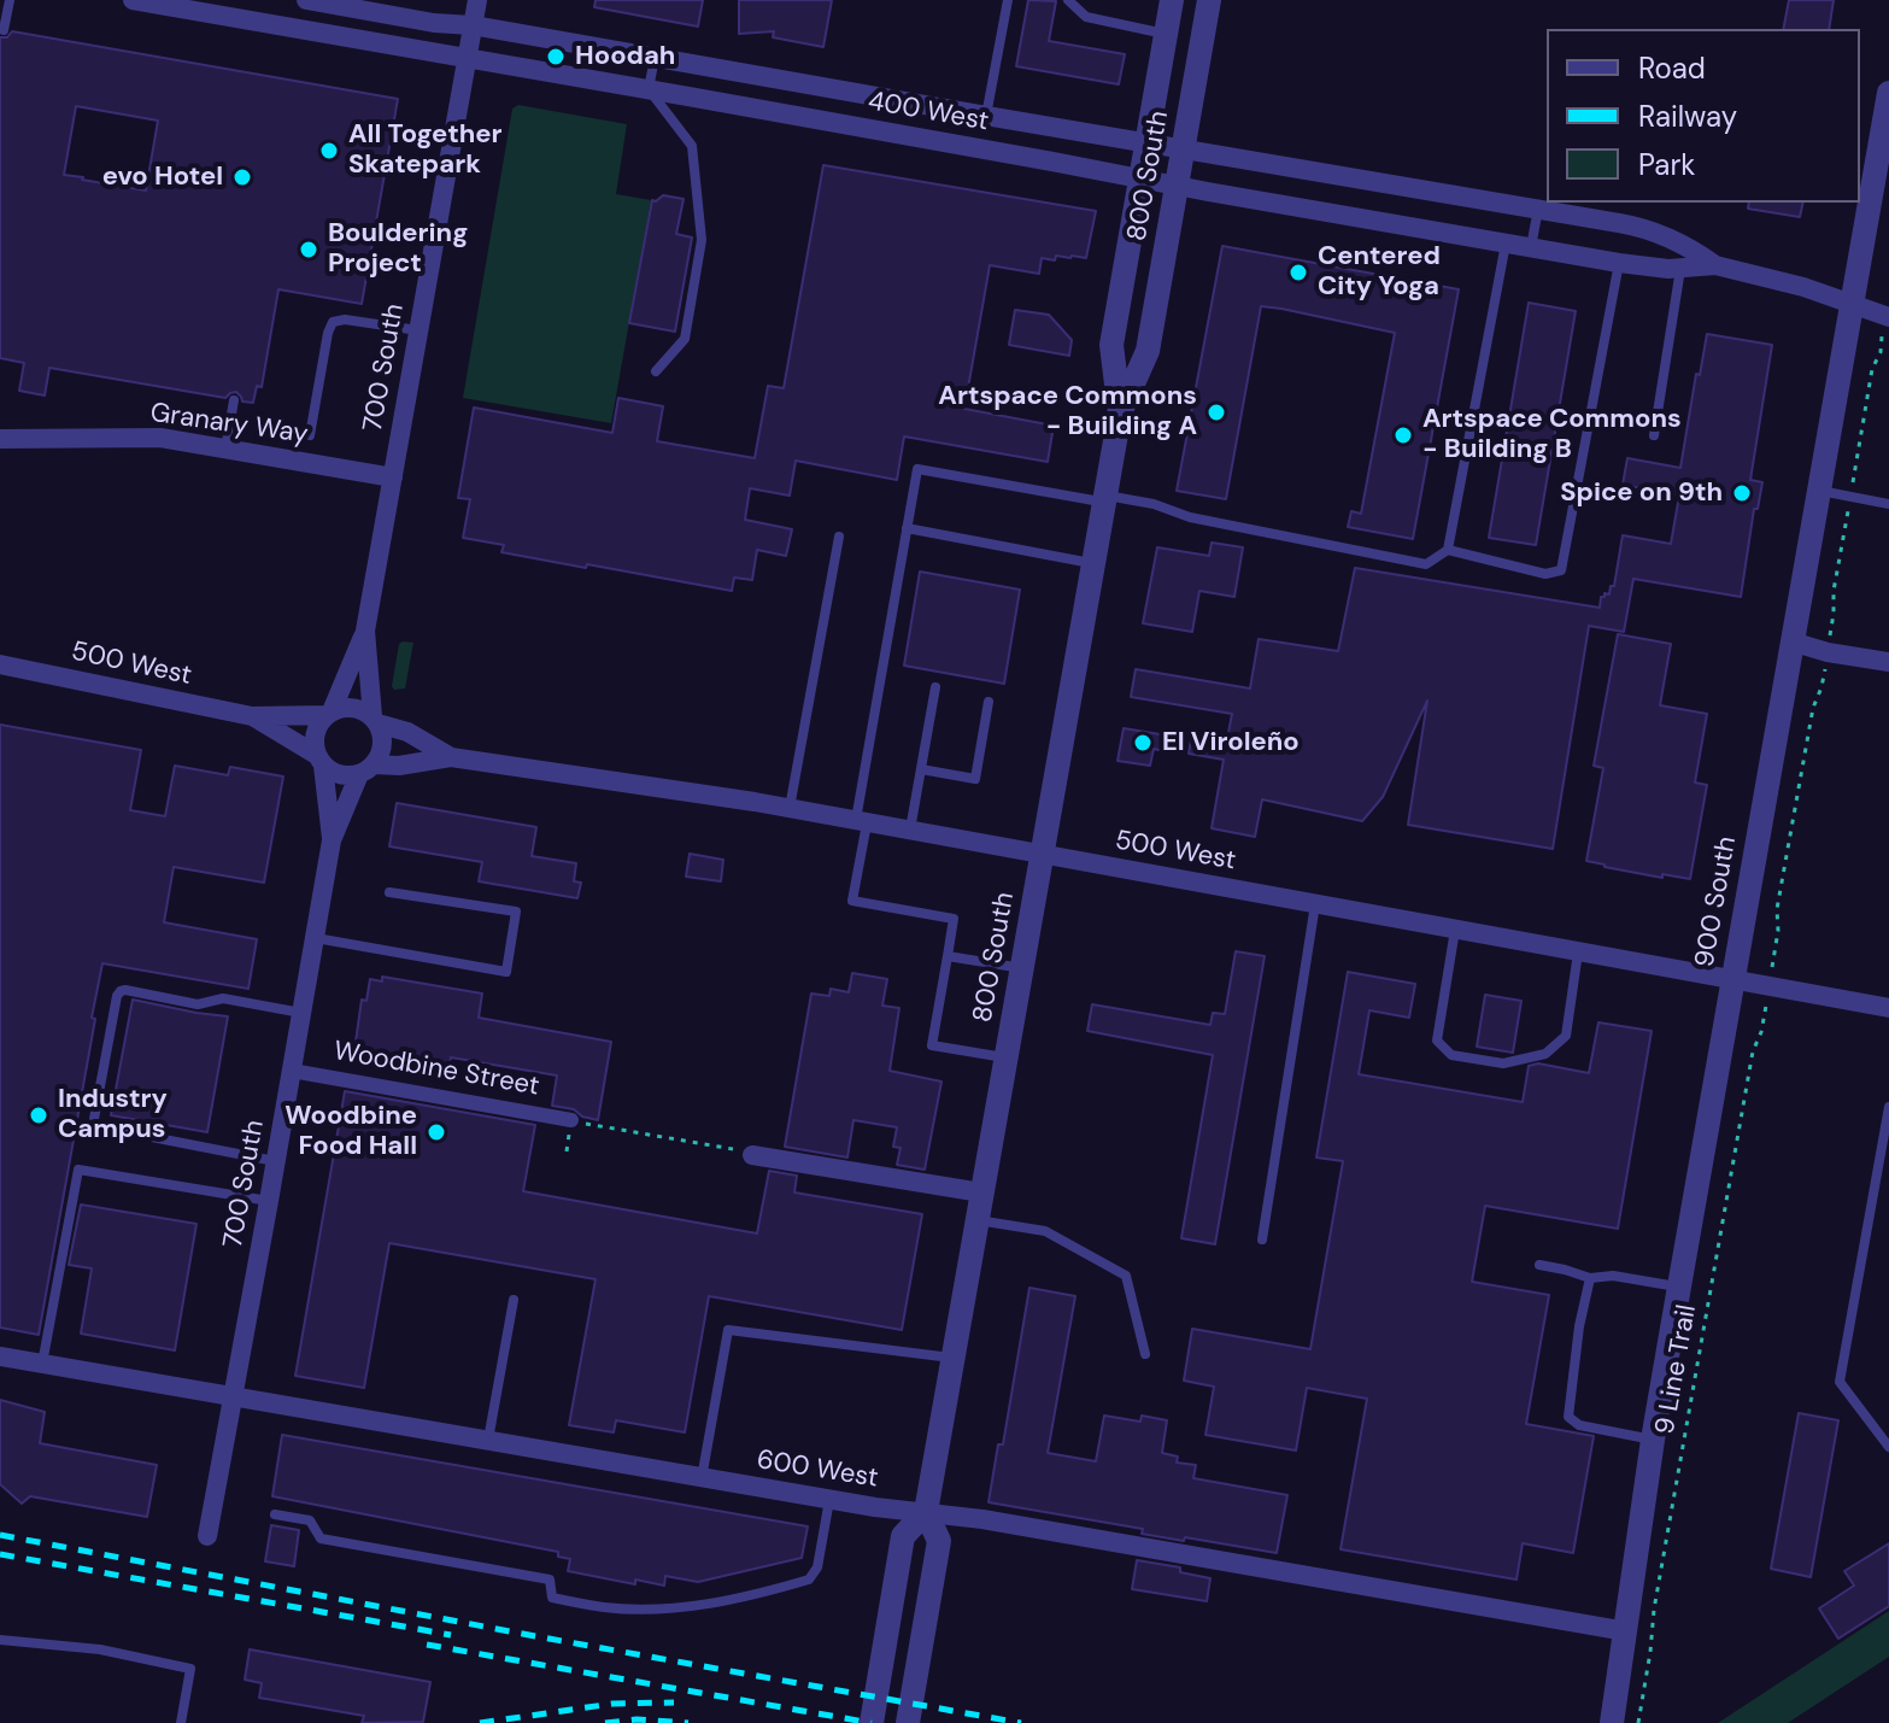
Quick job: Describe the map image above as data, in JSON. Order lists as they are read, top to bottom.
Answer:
{
  "streets": {
    "street": [
      "400 West",
      "800 South",
      "700 South",
      "Granary Way",
      "500 West",
      "900 South",
      "Woodbine Street",
      "600 West"
    ],
    "path": ["9 Line Trail"]
  },
  "crossings": [
    ["400 West", "800 South"],
    ["400 West", "700 South"],
    ["400 West", "900 South"],
    ["800 South", "500 West"],
    ["800 South", "600 West"],
    ["700 South", "Granary Way"],
    ["700 South", "500 West"],
    ["700 South", "Woodbine Street"],
    ["700 South", "600 West"],
    ["500 West", "900 South"],
    ["900 South", "600 West"]
  ],
  "places": [
    "Hoodah",
    "All Together Skatepark",
    "evo Hotel",
    "Bouldering Project",
    "Centered City Yoga",
    "Artspace Commons - Building A",
    "Artspace Commons - Building B",
    "Spice on 9th",
    "El Viroleño",
    "Industry Campus",
    "Woodbine Food Hall"
  ],
  "legend": ["Road", "Railway", "Park"]
}
